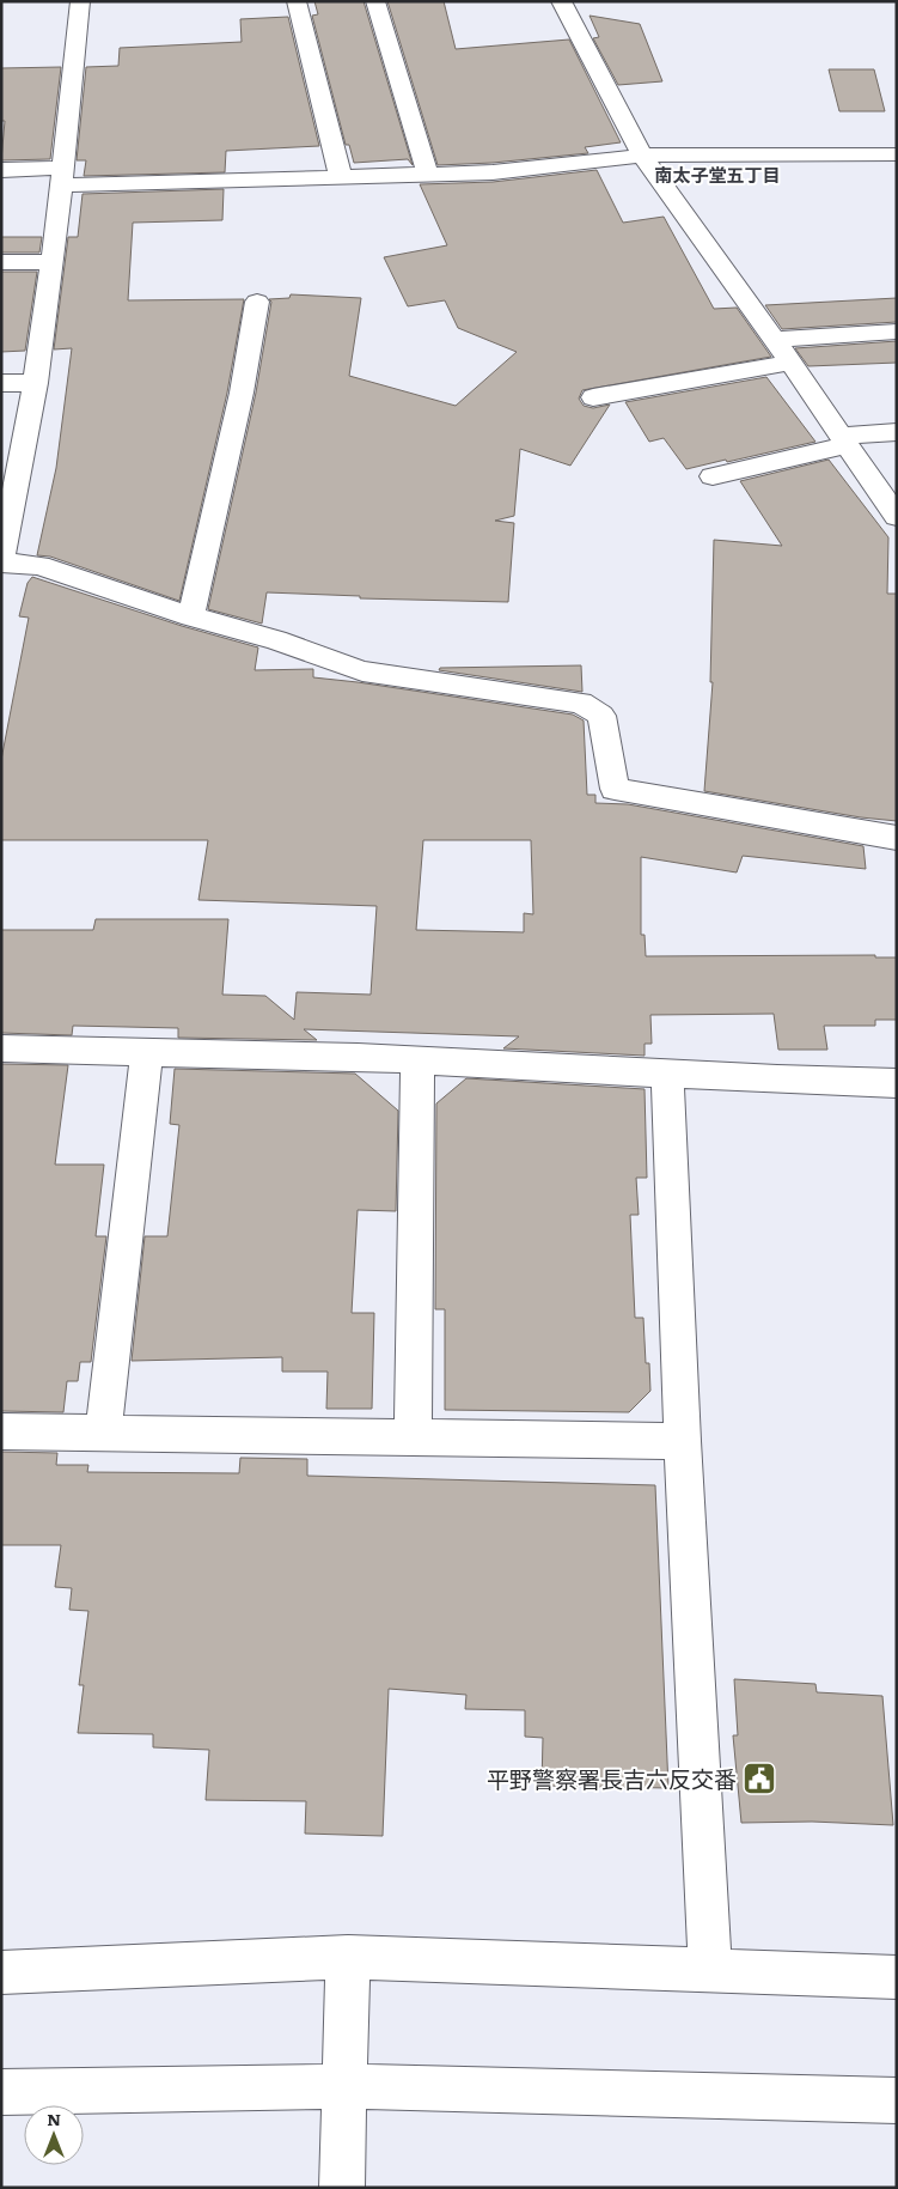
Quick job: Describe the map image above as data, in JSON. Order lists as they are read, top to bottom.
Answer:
{
  "districts": ["南太子堂五丁目"],
  "places": {
    "public building": ["平野警察署長吉六反交番"]
  },
  "north": "top"
}
